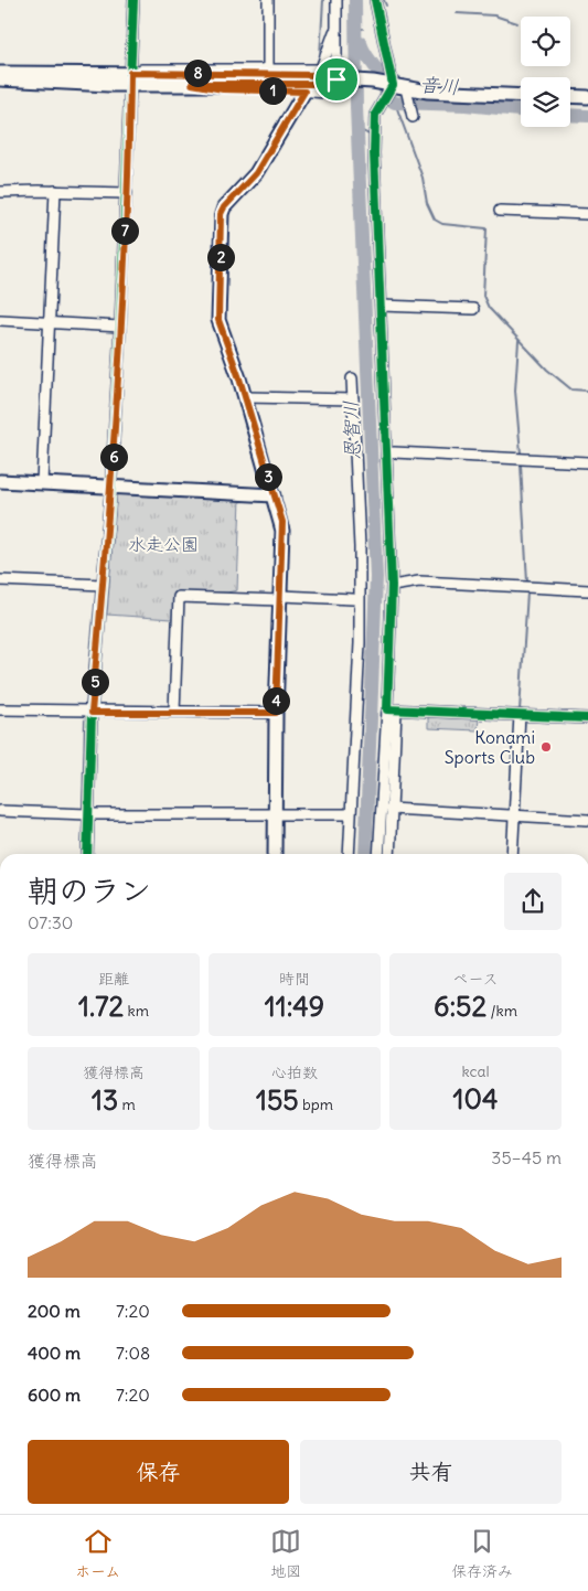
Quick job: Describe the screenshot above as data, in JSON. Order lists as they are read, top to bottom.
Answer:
{
  "water": ["音川", "恩智川"],
  "parks": ["水走公園"],
  "places": ["Konami Sports Club"],
  "page": {
    "pins": [
      "8",
      "1",
      "7",
      "2",
      "6",
      "3",
      "5",
      "4"
    ],
    "heading": ["朝のラン", "07:30"],
    "stats": [
      ["距離", "1.72 km"],
      ["時間", "11:49"],
      ["ペース", "6:52 /km"],
      ["獲得標高", "13 m"],
      ["心拍数", "155 bpm"],
      ["kcal", "104"]
    ],
    "chart": ["獲得標高", "35–45 m"],
    "list": [
      {
        "name": "200 m",
        "note": "7:20"
      },
      {
        "name": "400 m",
        "note": "7:08"
      },
      {
        "name": "600 m",
        "note": "7:20"
      }
    ],
    "buttons": ["保存", "共有"],
    "tabs": ["ホーム", "地図", "保存済み"]
  }
}
